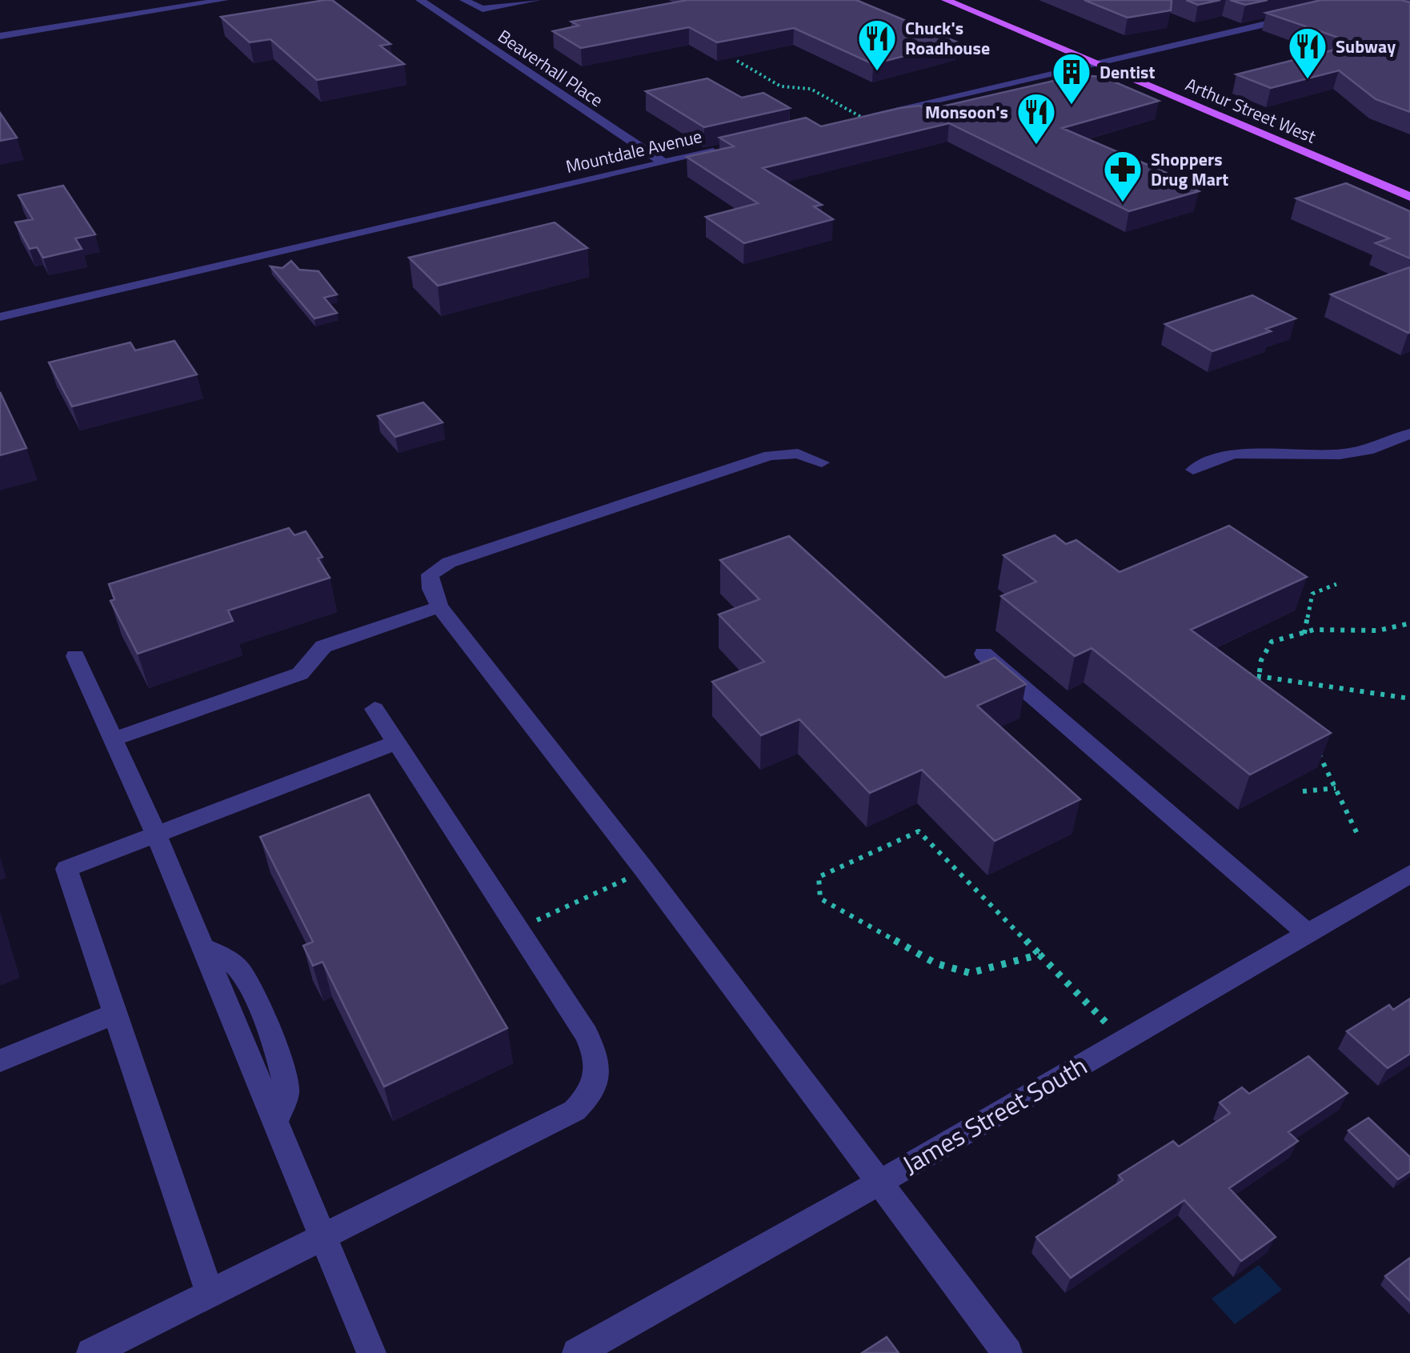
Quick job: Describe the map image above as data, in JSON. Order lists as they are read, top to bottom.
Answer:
{
  "streets": {
    "main road": ["Arthur Street West"],
    "street": ["Beaverhall Place", "Mountdale Avenue", "James Street South"]
  },
  "crossings": [
    ["Beaverhall Place", "Mountdale Avenue"]
  ],
  "places": {
    "restaurant": ["Chuck's Roadhouse", "Subway", "Monsoon's"],
    "building": ["Dentist"],
    "pharmacy": ["Shoppers Drug Mart"]
  }
}
